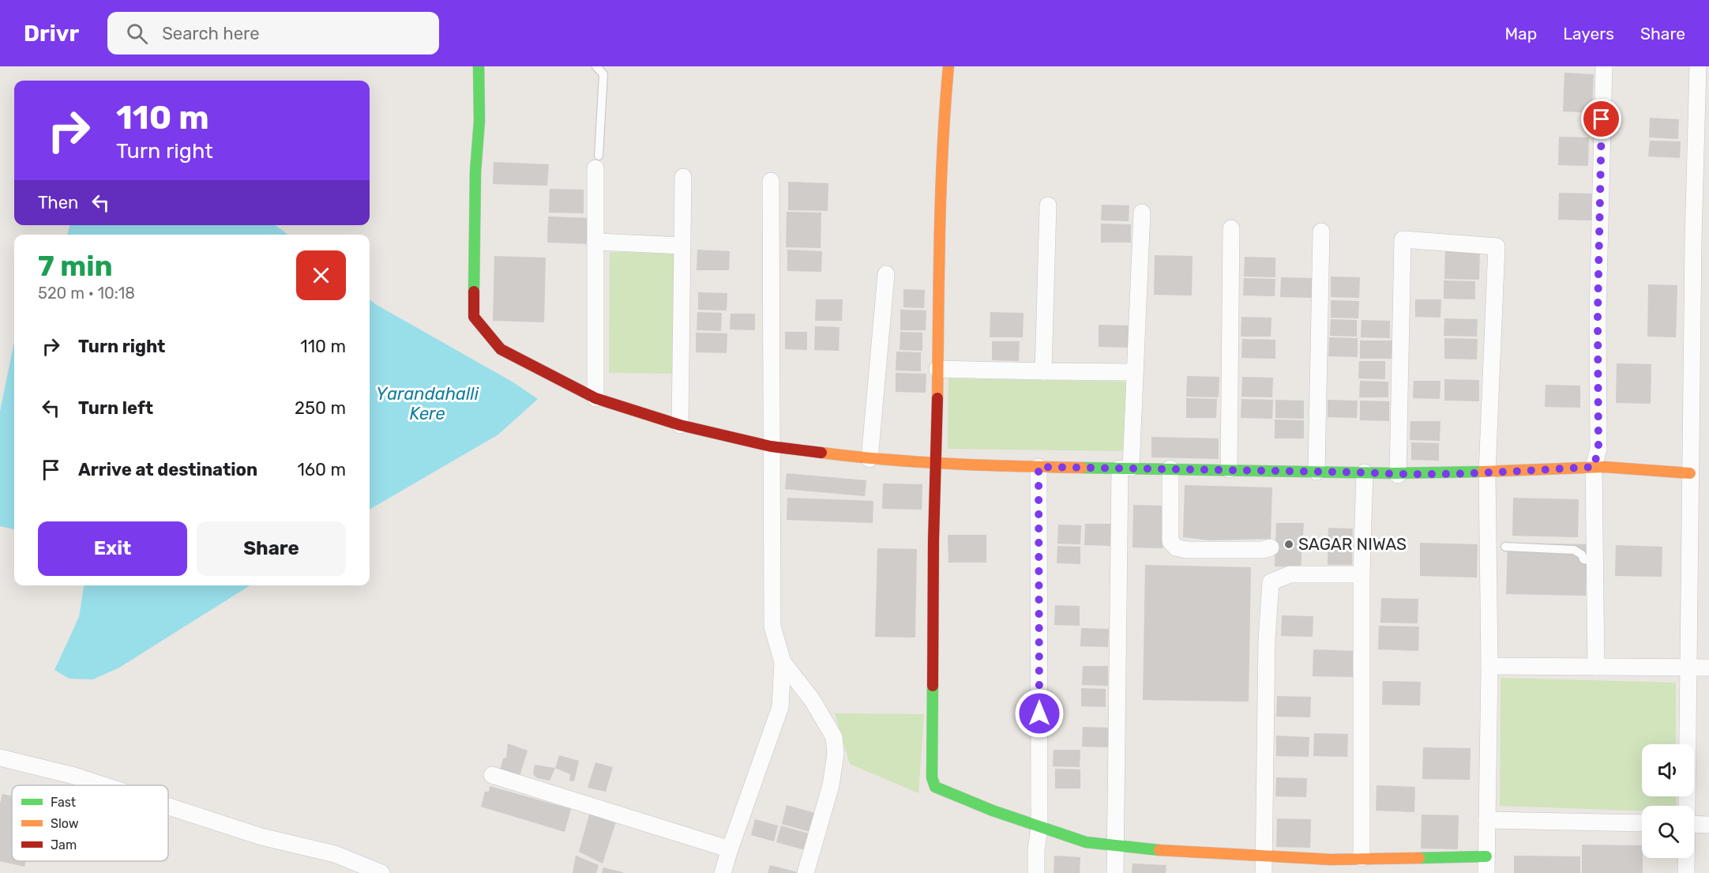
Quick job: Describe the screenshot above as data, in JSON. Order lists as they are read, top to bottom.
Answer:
{
  "water": ["Yarandahalli Kere"],
  "places": ["SAGAR NIWAS"],
  "legend": ["Fast", "Slow", "Jam"],
  "page": {
    "header": "Drivr",
    "search": "Search here",
    "nav": ["Map", "Layers", "Share"],
    "turn": ["110 m", "Turn right"],
    "then": "Then",
    "heading": ["7 min", "520 m · 10:18"],
    "list": [
      {
        "name": "Turn right",
        "value": "110 m"
      },
      {
        "name": "Turn left",
        "value": "250 m"
      },
      {
        "name": "Arrive at destination",
        "value": "160 m"
      }
    ],
    "buttons": ["Exit", "Share"]
  }
}
